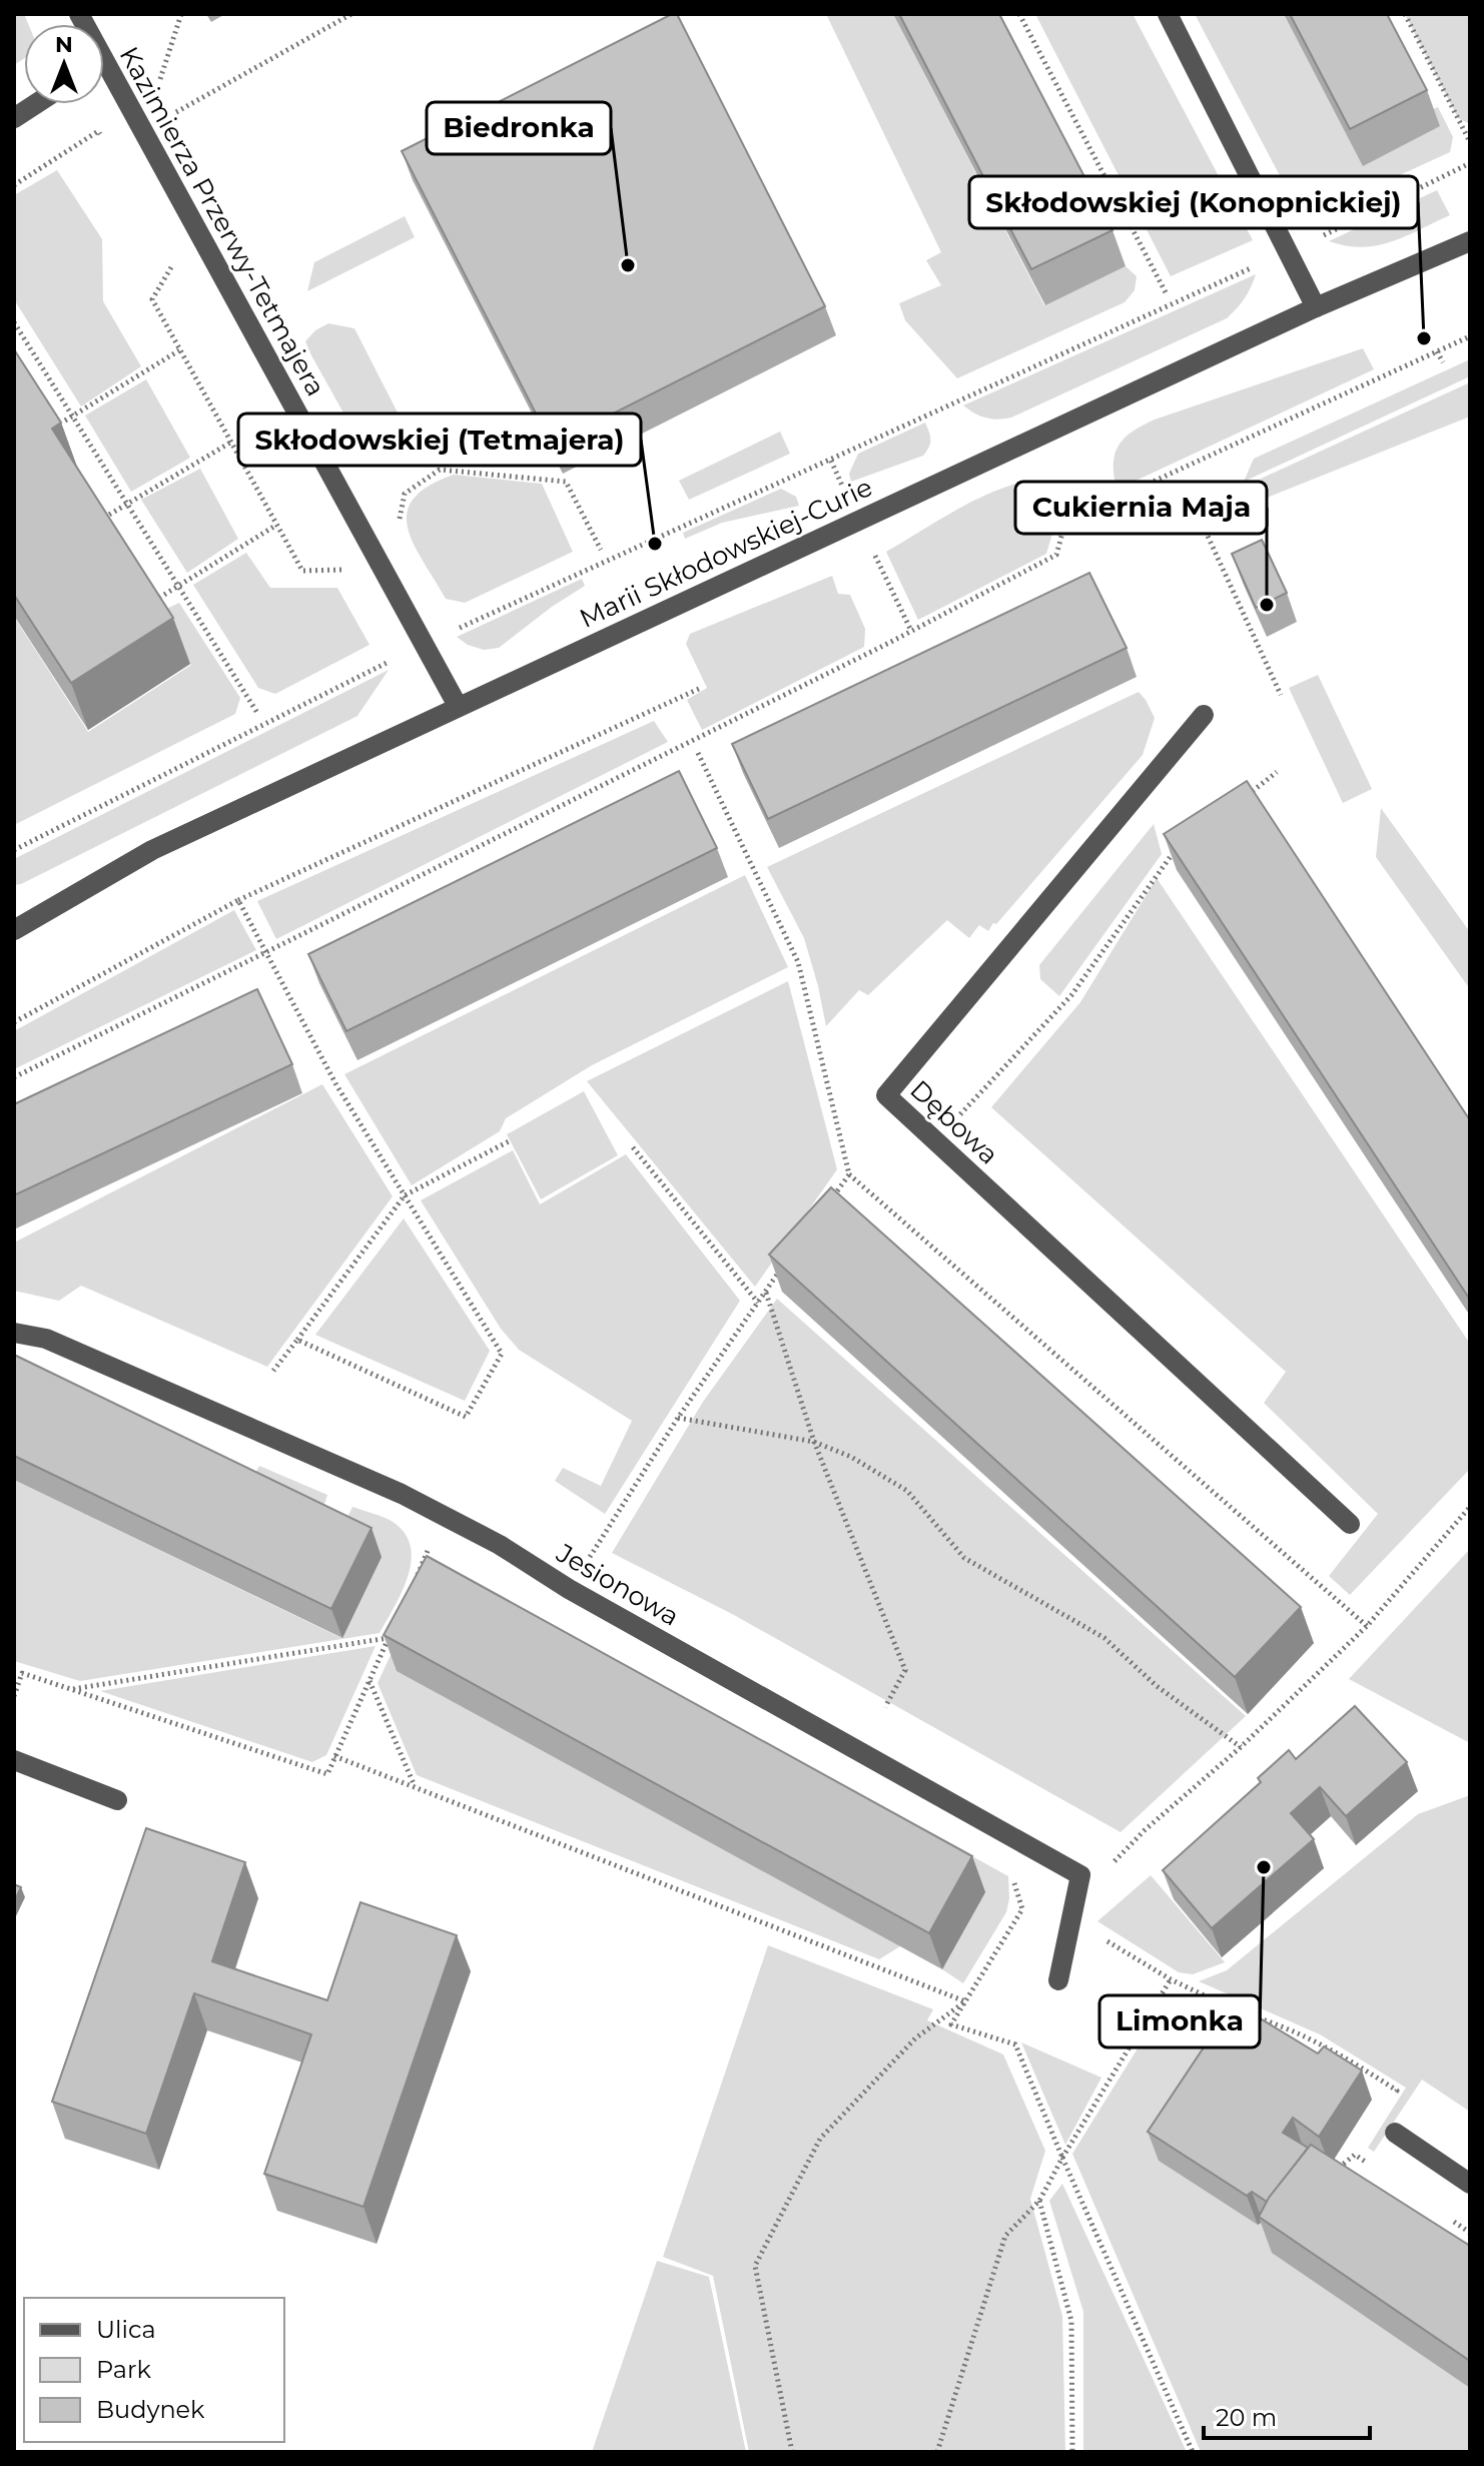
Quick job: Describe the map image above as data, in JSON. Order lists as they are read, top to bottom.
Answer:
{
  "streets": {
    "street": [
      "Kazimierza Przerwy-Tetmajera",
      "Marii Skłodowskiej-Curie",
      "Dębowa",
      "Jesionowa"
    ]
  },
  "crossings": [
    ["Kazimierza Przerwy-Tetmajera", "Marii Skłodowskiej-Curie"]
  ],
  "places": [
    "Biedronka",
    "Skłodowskiej (Konopnickiej)",
    "Skłodowskiej (Tetmajera)",
    "Cukiernia Maja",
    "Limonka"
  ],
  "legend": ["Ulica", "Park", "Budynek"],
  "scale_bar": "20 m",
  "north": "top"
}
